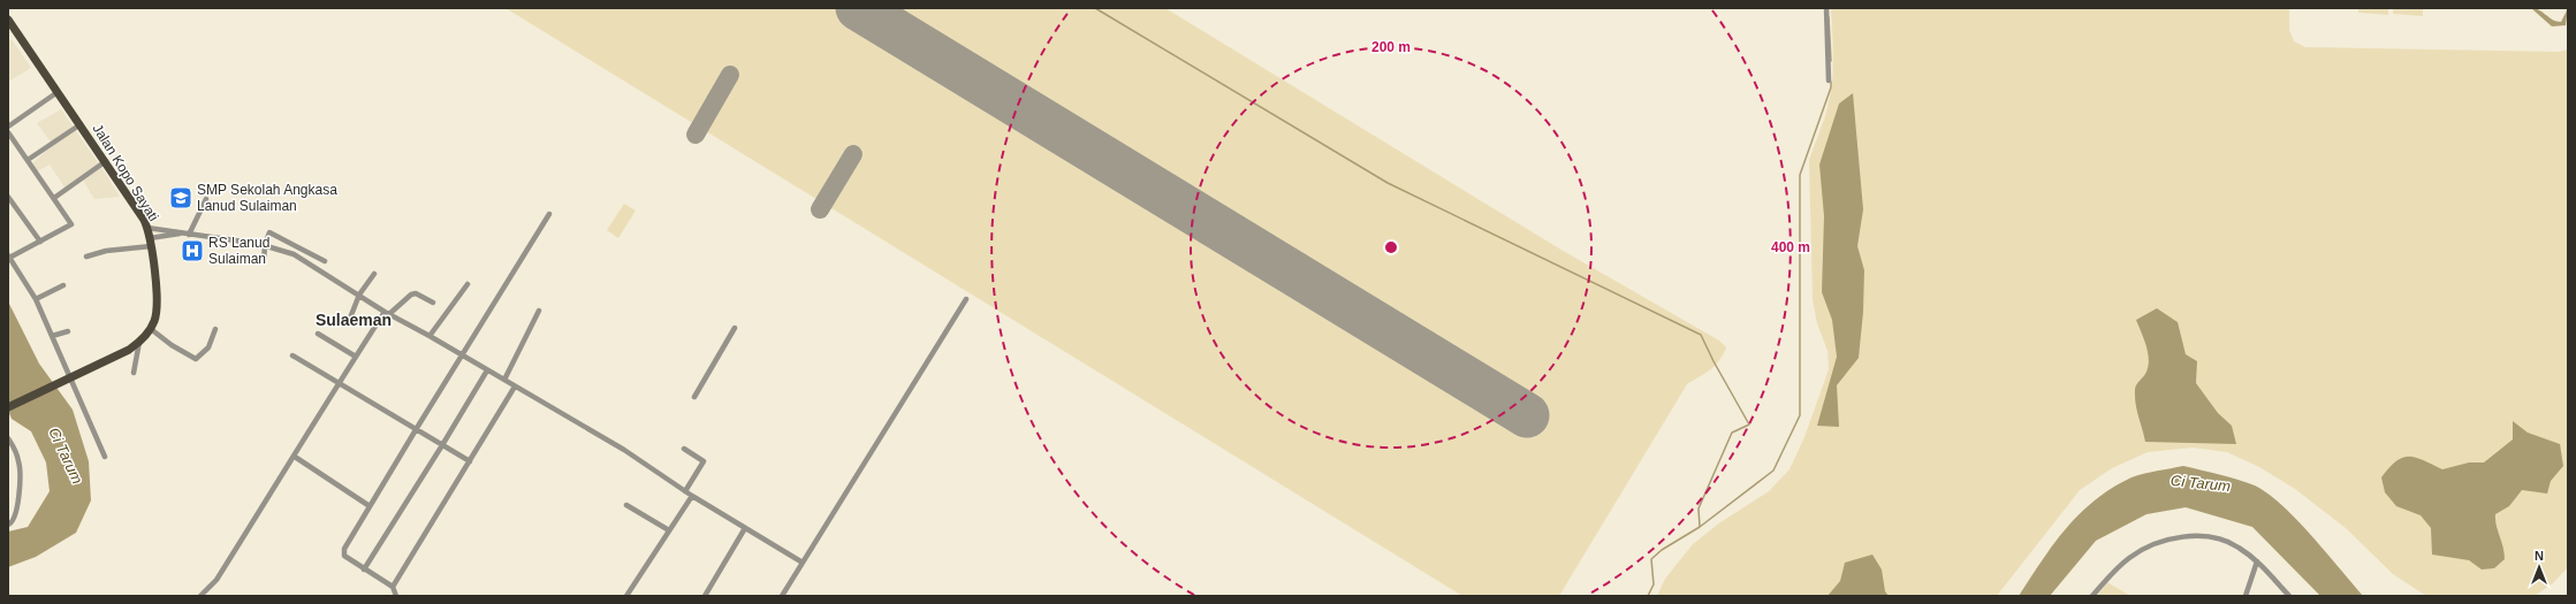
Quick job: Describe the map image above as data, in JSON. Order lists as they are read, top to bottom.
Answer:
{
  "streets": {
    "main road": ["Jalan Kopo Sayati"]
  },
  "districts": ["Sulaeman"],
  "water": ["Ci Tarum"],
  "places": {
    "school or university": ["SMP Sekolah Angkasa Lanud Sulaiman"],
    "hospital": ["RS Lanud Sulaiman"]
  },
  "north": "top",
  "rings": ["200 m", "400 m"]
}
